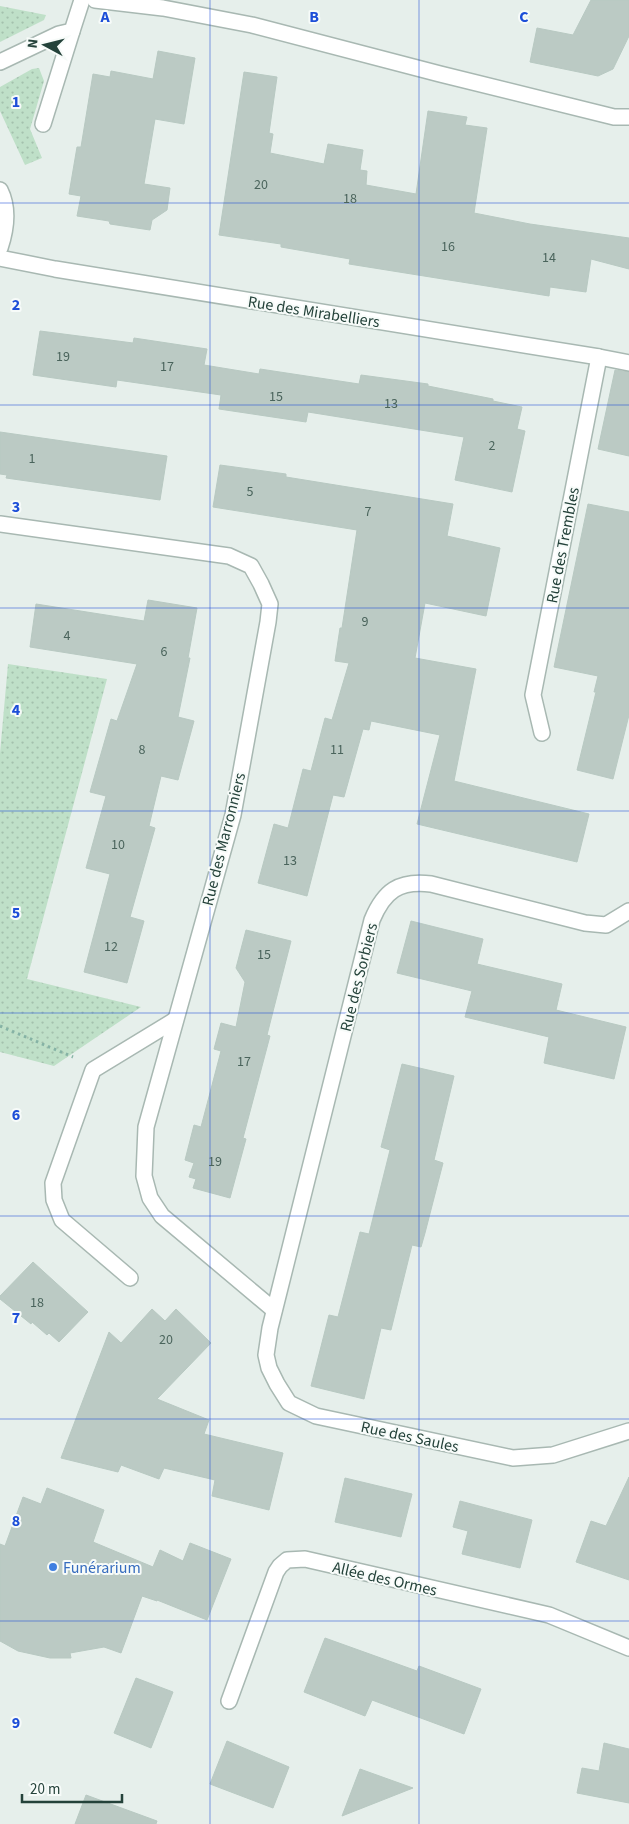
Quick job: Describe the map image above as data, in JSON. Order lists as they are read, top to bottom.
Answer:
{
  "streets": {
    "street": [
      "Rue des Mirabelliers",
      "Rue des Trembles",
      "Rue des Marronniers",
      "Rue des Sorbiers",
      "Rue des Saules",
      "Allée des Ormes"
    ]
  },
  "crossings": [
    ["Rue des Mirabelliers", "Rue des Trembles"],
    ["Rue des Marronniers", "Rue des Sorbiers"],
    ["Rue des Marronniers", "Rue des Saules"],
    ["Rue des Sorbiers", "Rue des Saules"]
  ],
  "places": ["Funérarium"],
  "house_numbers": [
    "20",
    "18",
    "16",
    "14",
    "19",
    "17",
    "15",
    "13",
    "2",
    "1",
    "5",
    "7",
    "9",
    "4",
    "6",
    "8",
    "11",
    "10",
    "13",
    "12",
    "15",
    "17",
    "19",
    "18",
    "20"
  ],
  "scale_bar": "20 m",
  "north": "left",
  "grid": {
    "columns": ["A", "B", "C"],
    "rows": [
      "1",
      "2",
      "3",
      "4",
      "5",
      "6",
      "7",
      "8",
      "9"
    ]
  }
}
